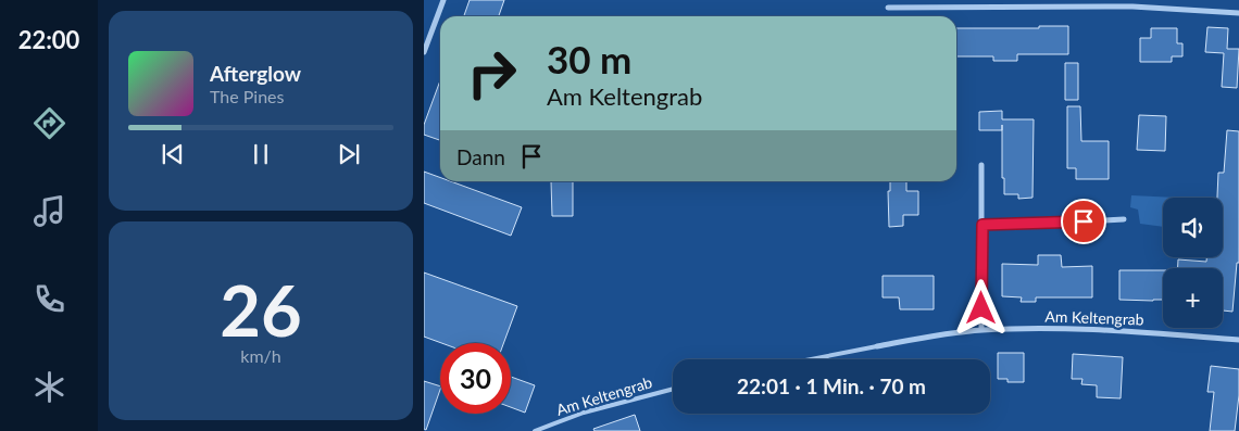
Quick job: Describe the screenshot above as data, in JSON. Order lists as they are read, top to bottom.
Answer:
{
  "streets": {
    "street": ["Am Keltengrab"]
  },
  "page": {
    "tabs": "22:00",
    "turn": ["30 m", "Am Keltengrab"],
    "song": ["Afterglow", "The Pines"],
    "then": "Dann",
    "map_buttons": "+",
    "tile": ["26", "km/h"],
    "limit": "30",
    "trip": "22:01 · 1 Min. · 70 m"
  }
}
